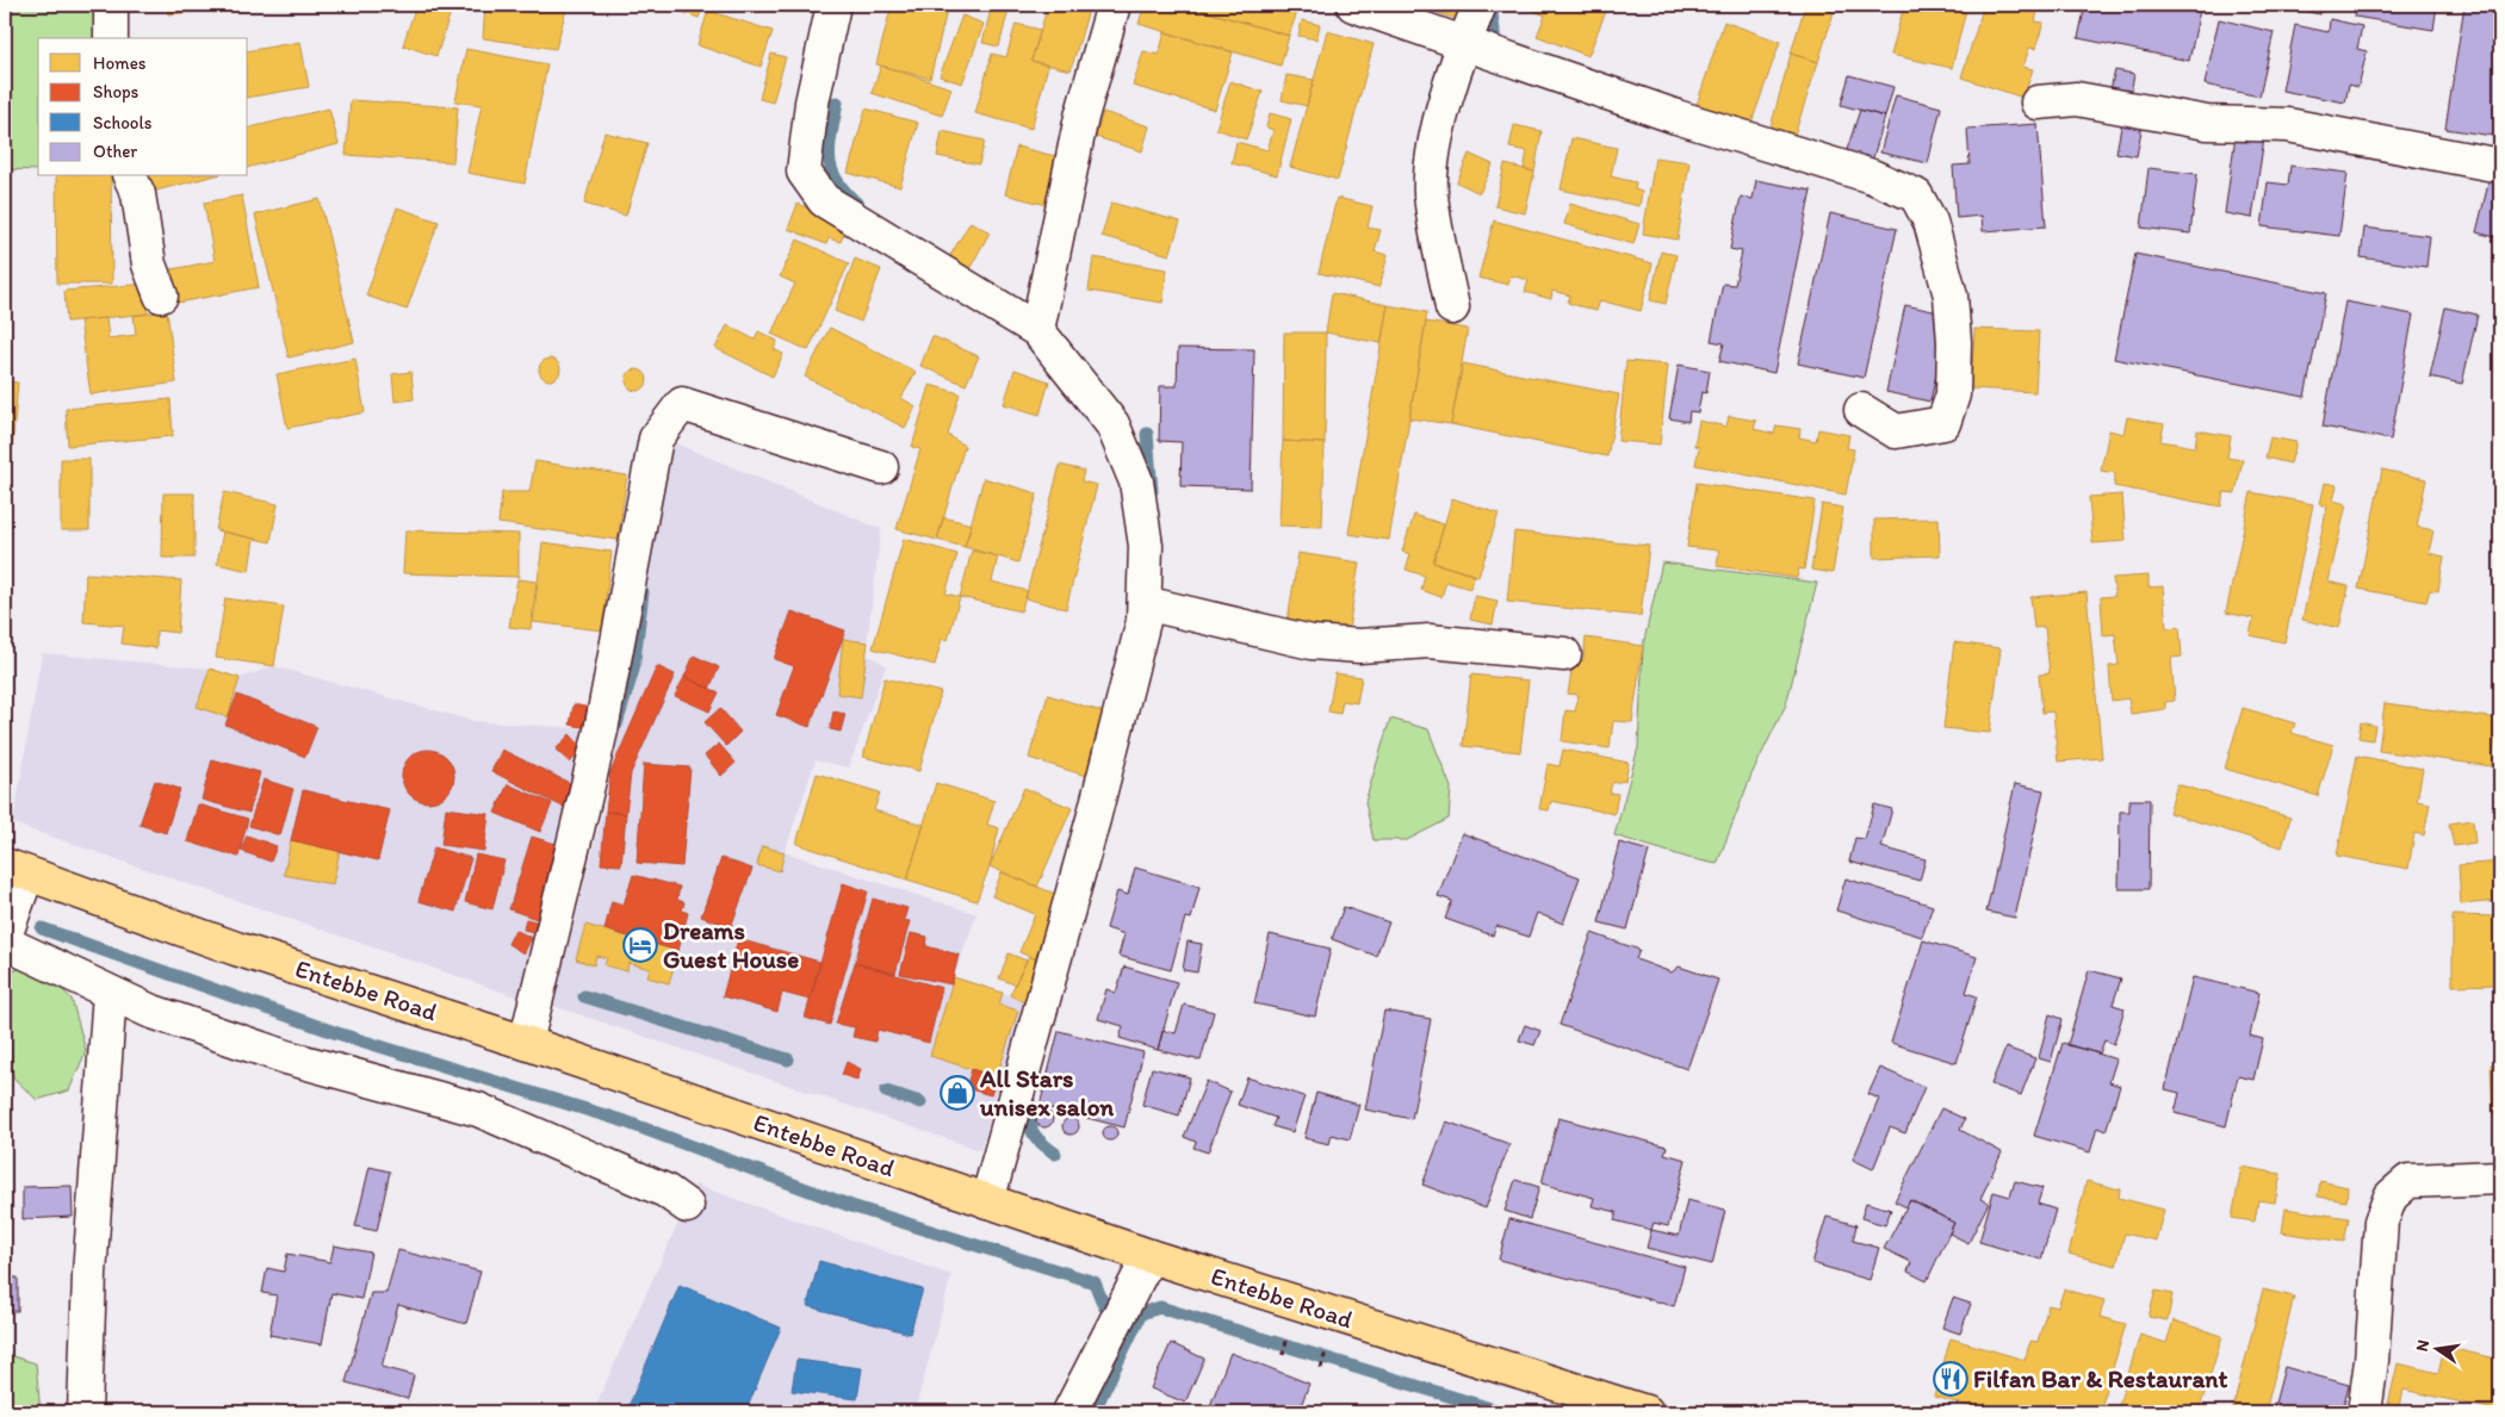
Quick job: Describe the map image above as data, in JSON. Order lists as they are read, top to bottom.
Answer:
{
  "streets": {
    "main road": ["Entebbe Road"]
  },
  "places": {
    "hotel": ["Dreams Guest House"],
    "shop": ["All Stars unisex salon"],
    "restaurant": ["Filfan Bar & Restaurant"]
  },
  "legend": [
    "Homes",
    "Shops",
    "Schools",
    "Other"
  ],
  "north": "left"
}
